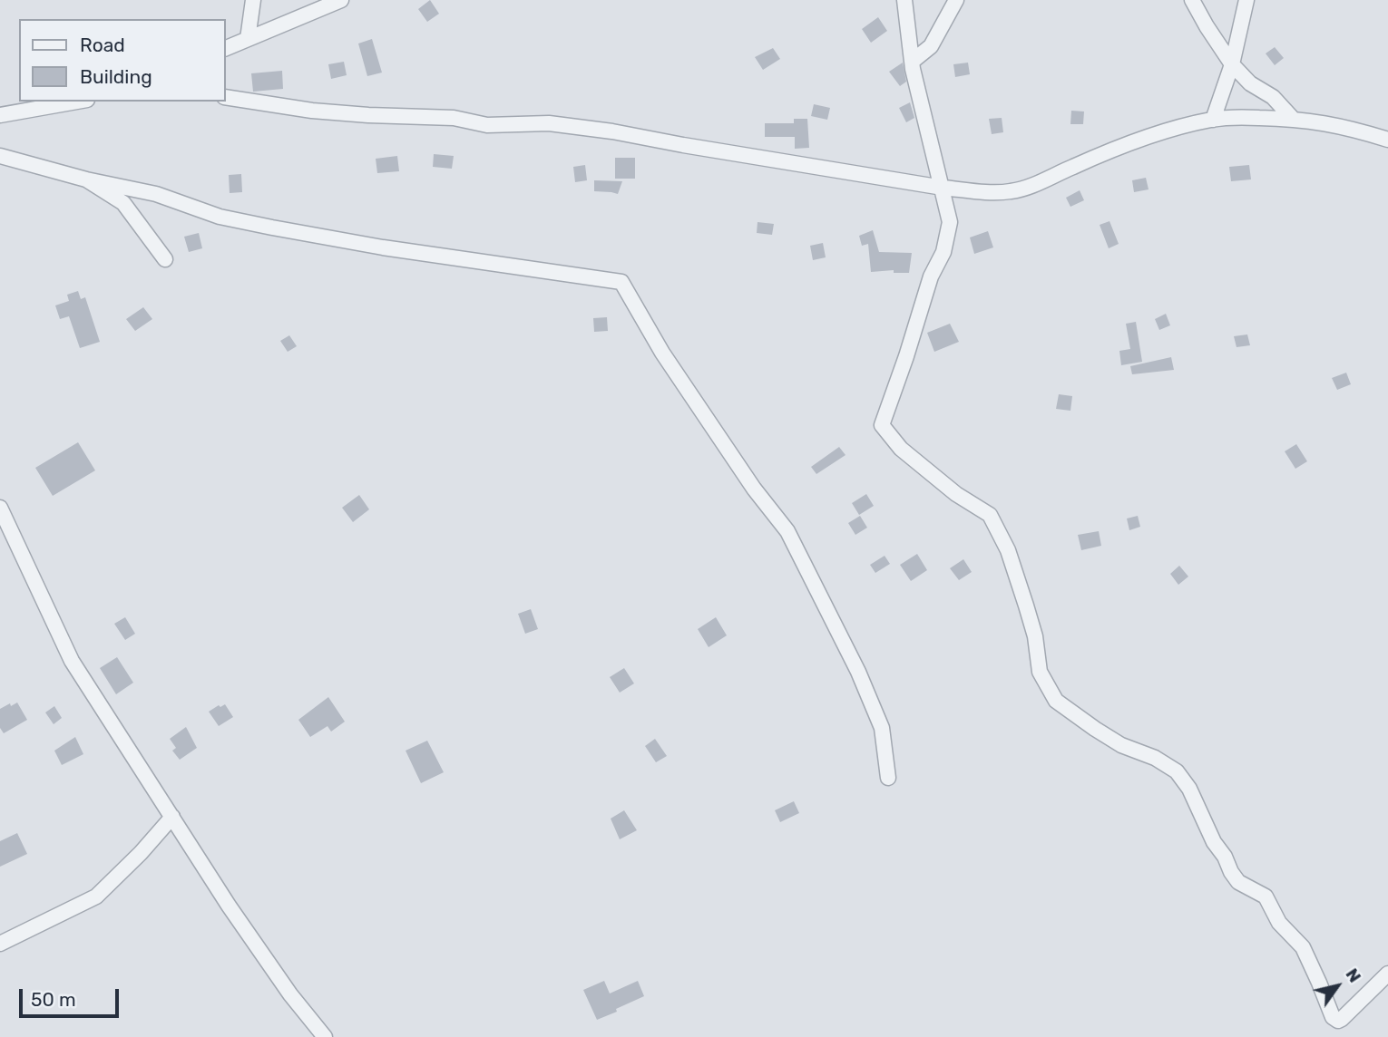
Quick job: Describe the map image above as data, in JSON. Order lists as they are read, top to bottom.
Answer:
{
  "legend": ["Road", "Building"],
  "scale_bar": "50 m",
  "north": "top right"
}
